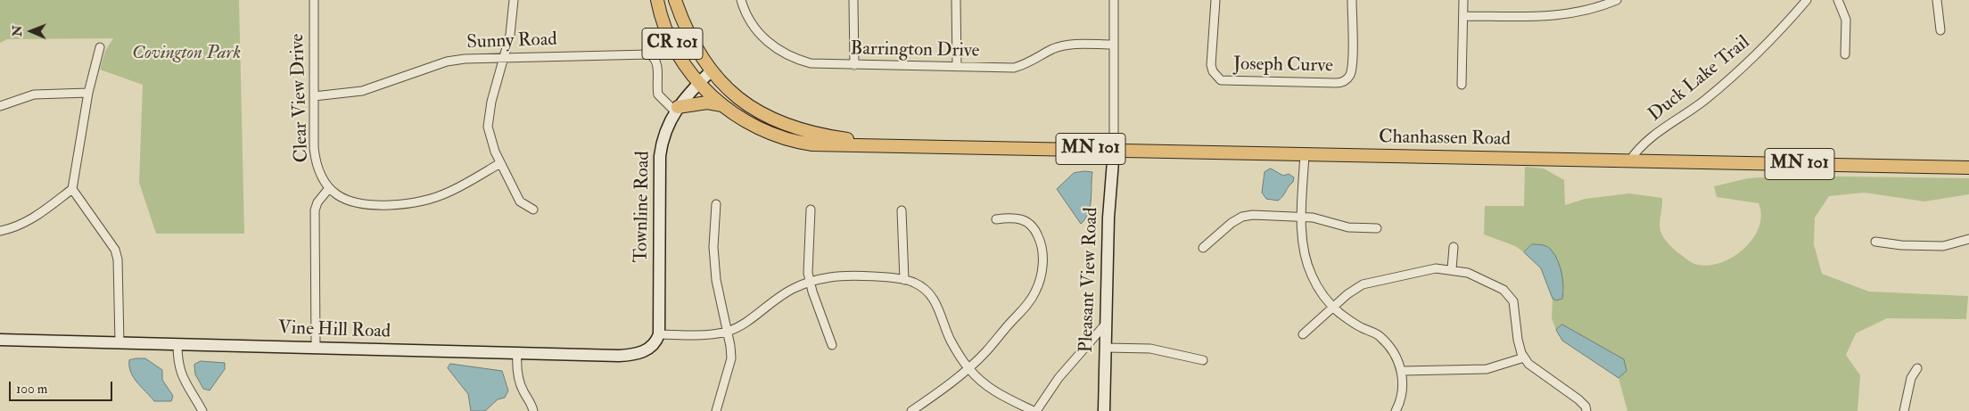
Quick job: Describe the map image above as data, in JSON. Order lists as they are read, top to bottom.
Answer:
{
  "streets": {
    "main road": ["CR 101", "Chanhassen Road", "MN 101"],
    "street": [
      "Sunny Road",
      "Barrington Drive",
      "Joseph Curve",
      "Duck Lake Trail",
      "Clear View Drive",
      "Townline Road",
      "Pleasant View Road",
      "Vine Hill Road"
    ]
  },
  "crossings": [
    ["Sunny Road", "Clear View Drive"],
    ["Sunny Road", "Townline Road"],
    ["CR 101", "MN 101"],
    ["CR 101", "Townline Road"],
    ["Duck Lake Trail", "Chanhassen Road"],
    ["Chanhassen Road", "MN 101"],
    ["Chanhassen Road", "Pleasant View Road"],
    ["MN 101", "Townline Road"],
    ["Townline Road", "Vine Hill Road"]
  ],
  "parks": ["Covington Park"],
  "scale_bar": "100 m",
  "north": "left"
}
